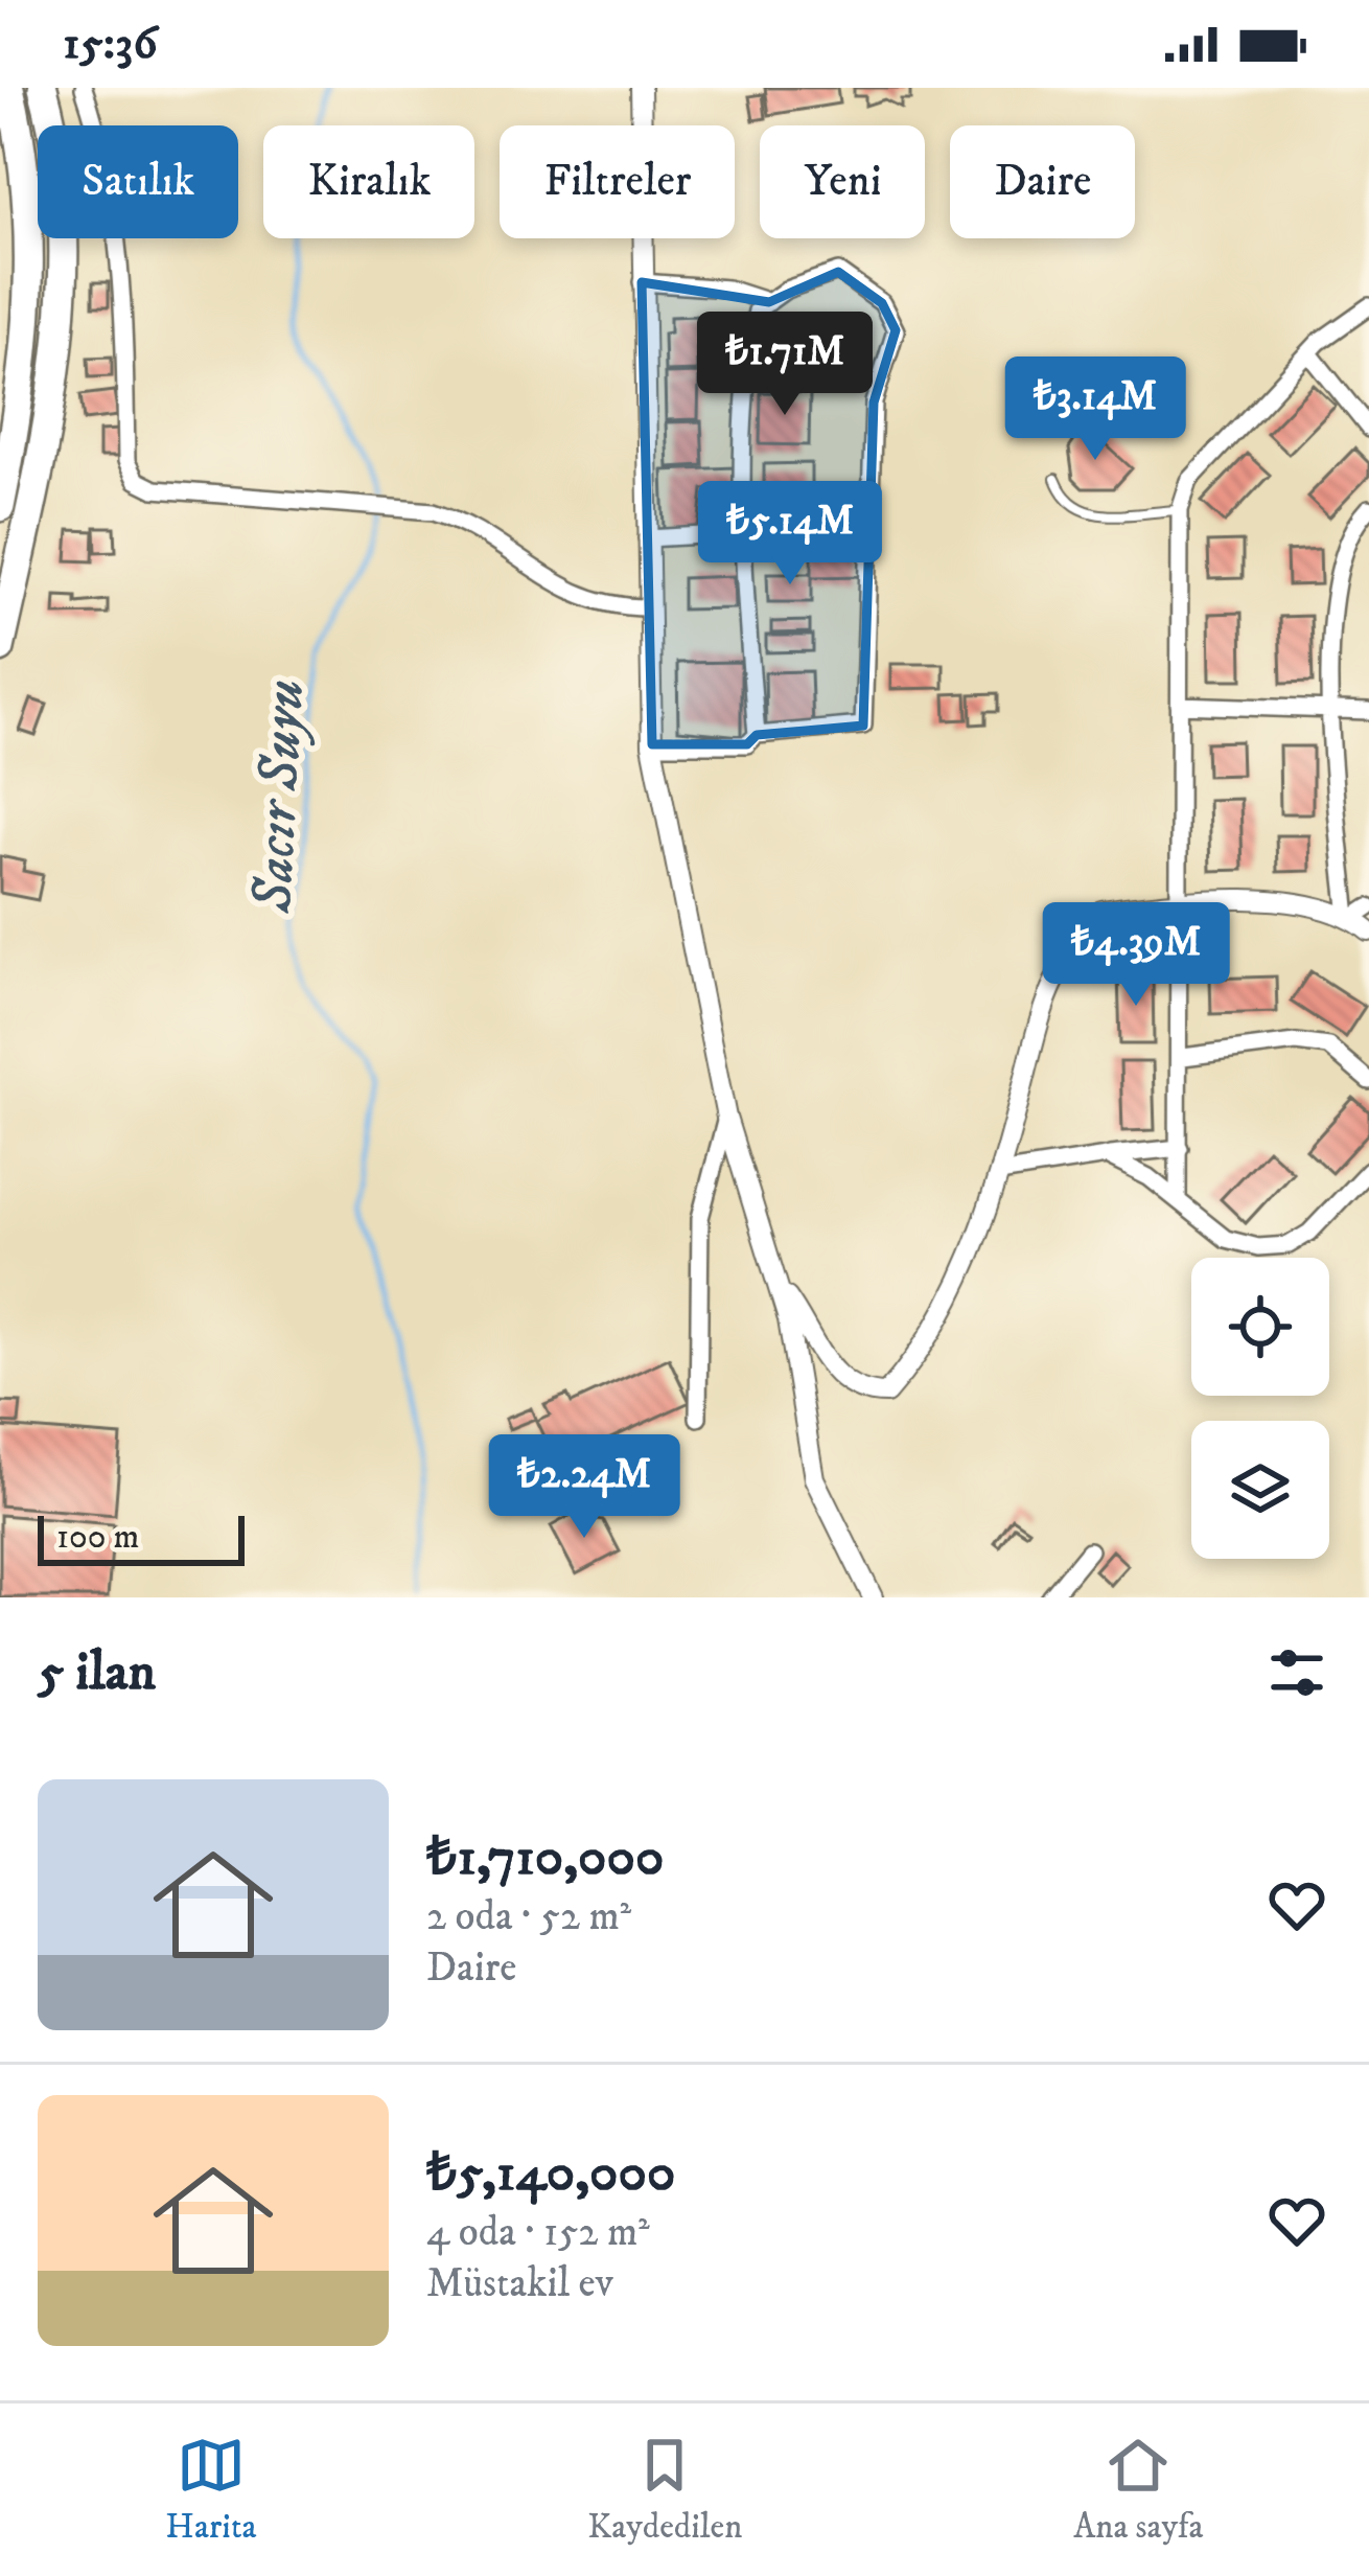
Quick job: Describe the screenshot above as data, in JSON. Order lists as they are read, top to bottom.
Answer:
{
  "water": ["Sacır Suyu"],
  "scale_bar": "100 m",
  "page": {
    "status": "15:36",
    "chip": [
      "Satılık",
      "Kiralık",
      "Filtreler",
      "Yeni",
      "Daire"
    ],
    "price": [
      "₺1.71M",
      "₺3.14M",
      "₺5.14M",
      "₺4.39M",
      "₺2.24M"
    ],
    "scale": "100 m",
    "heading": "5 ilan",
    "list": [
      {
        "name": "₺1,710,000",
        "note": "2 oda · 52 m² · Daire"
      },
      {
        "name": "₺5,140,000",
        "note": "4 oda · 152 m² · Müstakil ev"
      }
    ],
    "tabs": ["Harita", "Kaydedilen", "Ana sayfa"]
  }
}
